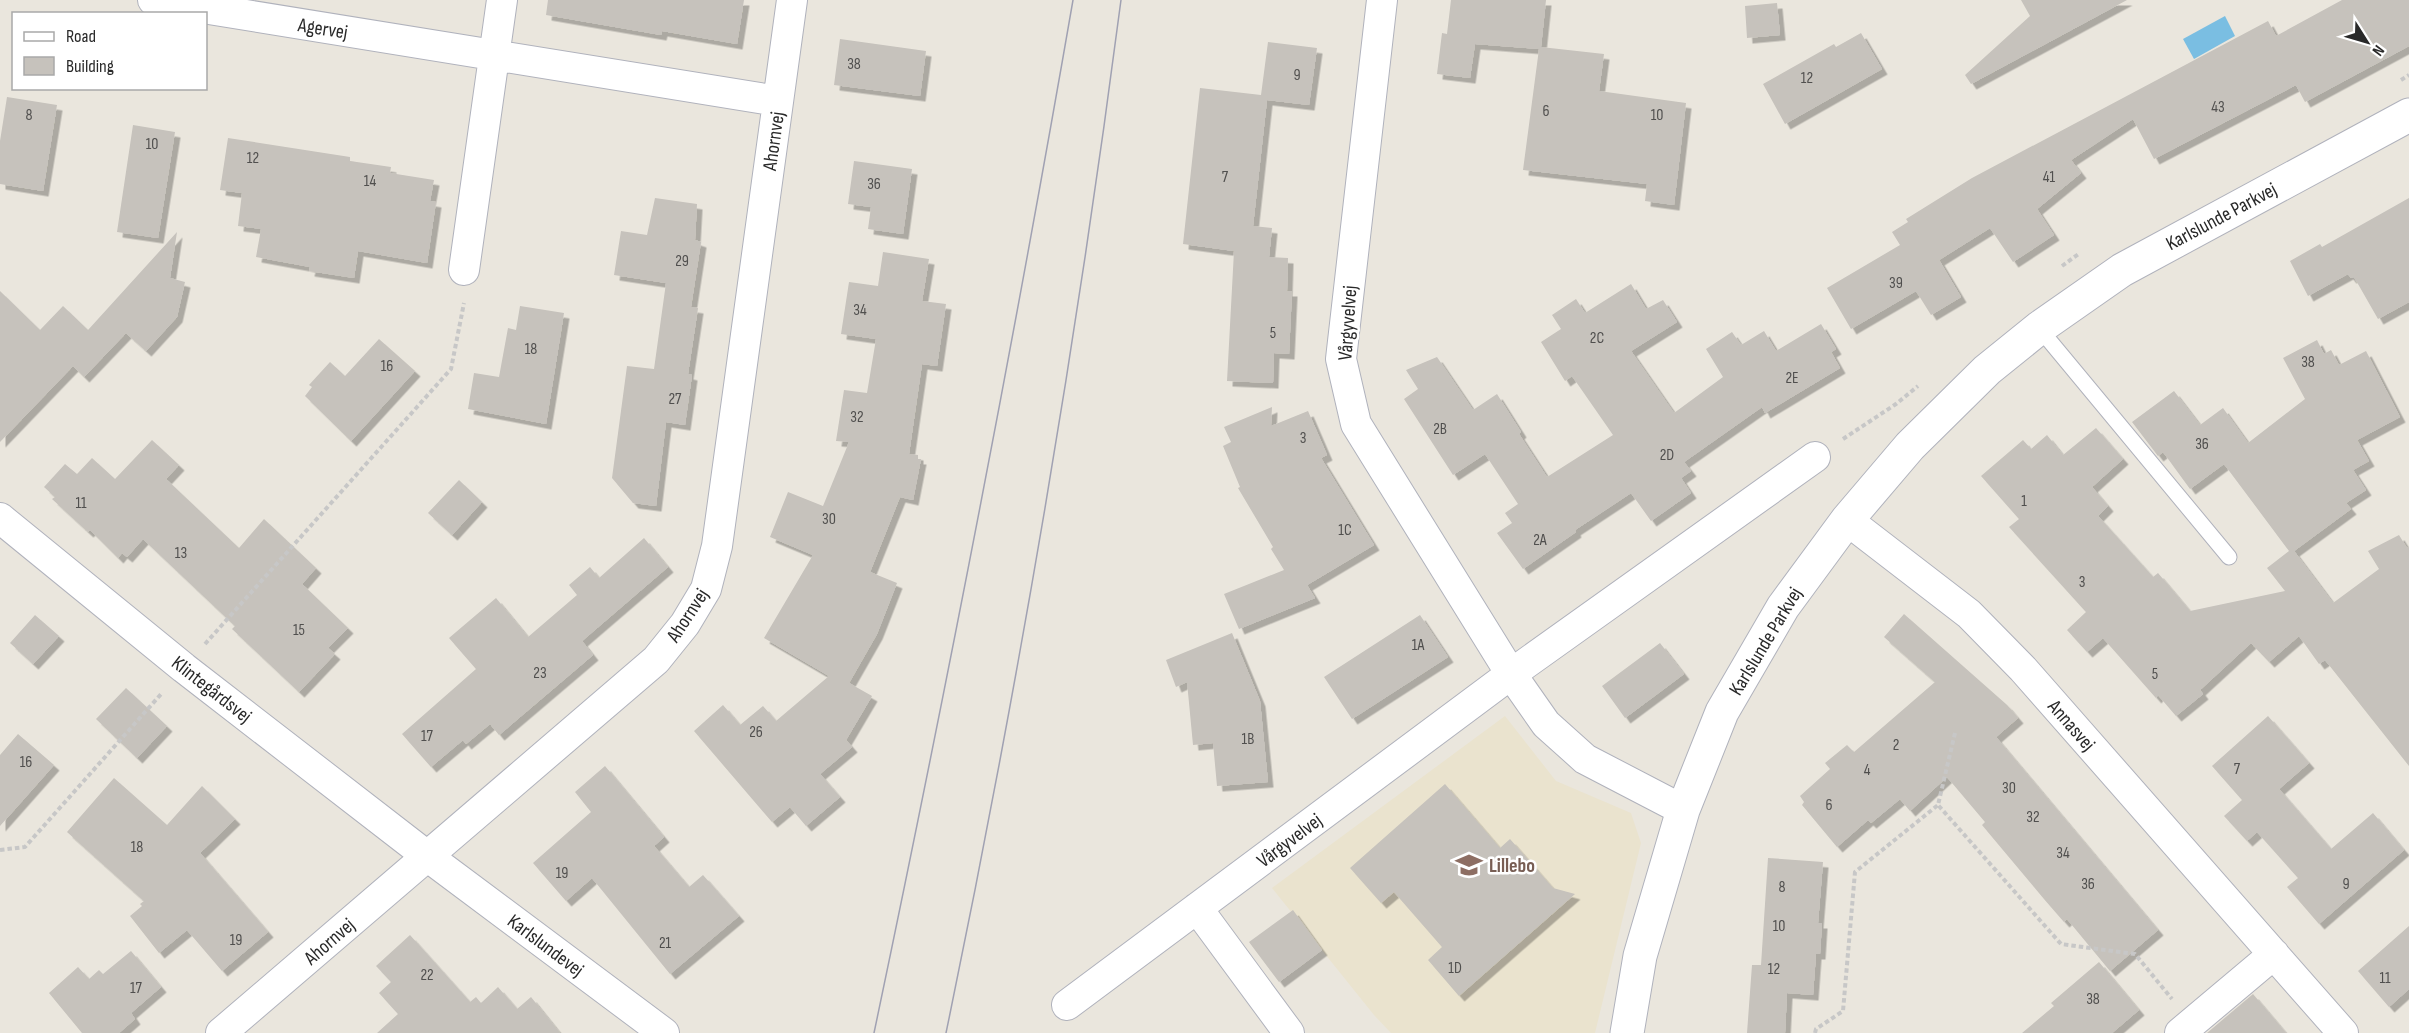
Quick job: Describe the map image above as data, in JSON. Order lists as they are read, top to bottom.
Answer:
{
  "streets": {
    "street": [
      "Agervej",
      "Ahornvej",
      "Karlslunde Parkvej",
      "Vårgyvelvej",
      "Klintegårdsvej",
      "Annasvej",
      "Karlslundevej"
    ]
  },
  "crossings": [
    ["Agervej", "Ahornvej"],
    ["Ahornvej", "Klintegårdsvej"],
    ["Ahornvej", "Karlslundevej"],
    ["Karlslunde Parkvej", "Vårgyvelvej"],
    ["Karlslunde Parkvej", "Annasvej"],
    ["Klintegårdsvej", "Karlslundevej"]
  ],
  "places": {
    "school or university": ["Lillebo"]
  },
  "house_numbers": [
    "38",
    "9",
    "12",
    "43",
    "6",
    "8",
    "10",
    "10",
    "12",
    "7",
    "41",
    "14",
    "36",
    "29",
    "39",
    "34",
    "5",
    "2C",
    "18",
    "38",
    "16",
    "2E",
    "27",
    "32",
    "2B",
    "3",
    "36",
    "2D",
    "1",
    "11",
    "30",
    "1C",
    "2A",
    "13",
    "3",
    "15",
    "1A",
    "23",
    "5",
    "26",
    "17",
    "1B",
    "2",
    "16",
    "7",
    "4",
    "30",
    "6",
    "32",
    "18",
    "34",
    "19",
    "36",
    "9",
    "8",
    "10",
    "19",
    "21",
    "1D",
    "12",
    "22",
    "11",
    "17",
    "38"
  ],
  "legend": ["Road", "Building"],
  "north": "bottom right"
}
